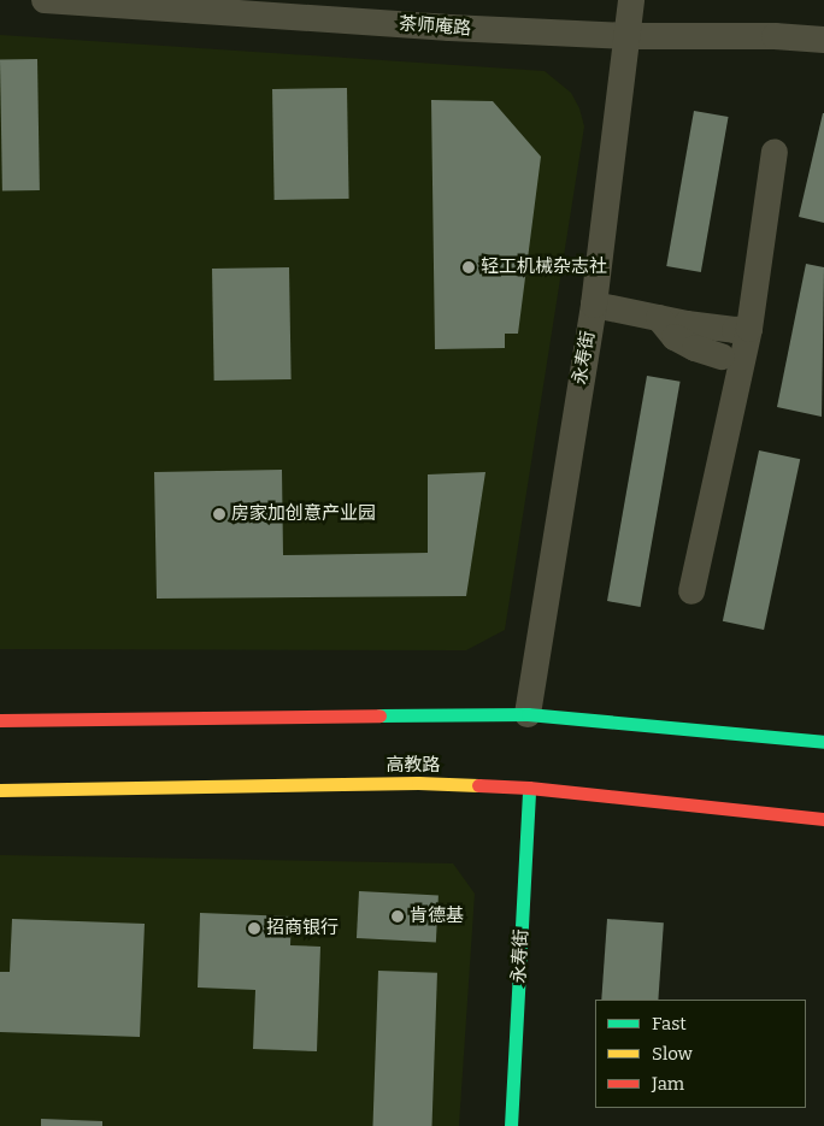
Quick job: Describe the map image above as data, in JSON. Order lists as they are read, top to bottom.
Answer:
{
  "streets": {
    "main road": ["永寿街", "高教路"],
    "street": ["茶师庵路"]
  },
  "crossings": [
    ["茶师庵路", "永寿街"],
    ["永寿街", "高教路"]
  ],
  "places": [
    "轻工机械杂志社",
    "房家加创意产业园",
    "肯德基",
    "招商银行"
  ],
  "legend": ["Fast", "Slow", "Jam"]
}
